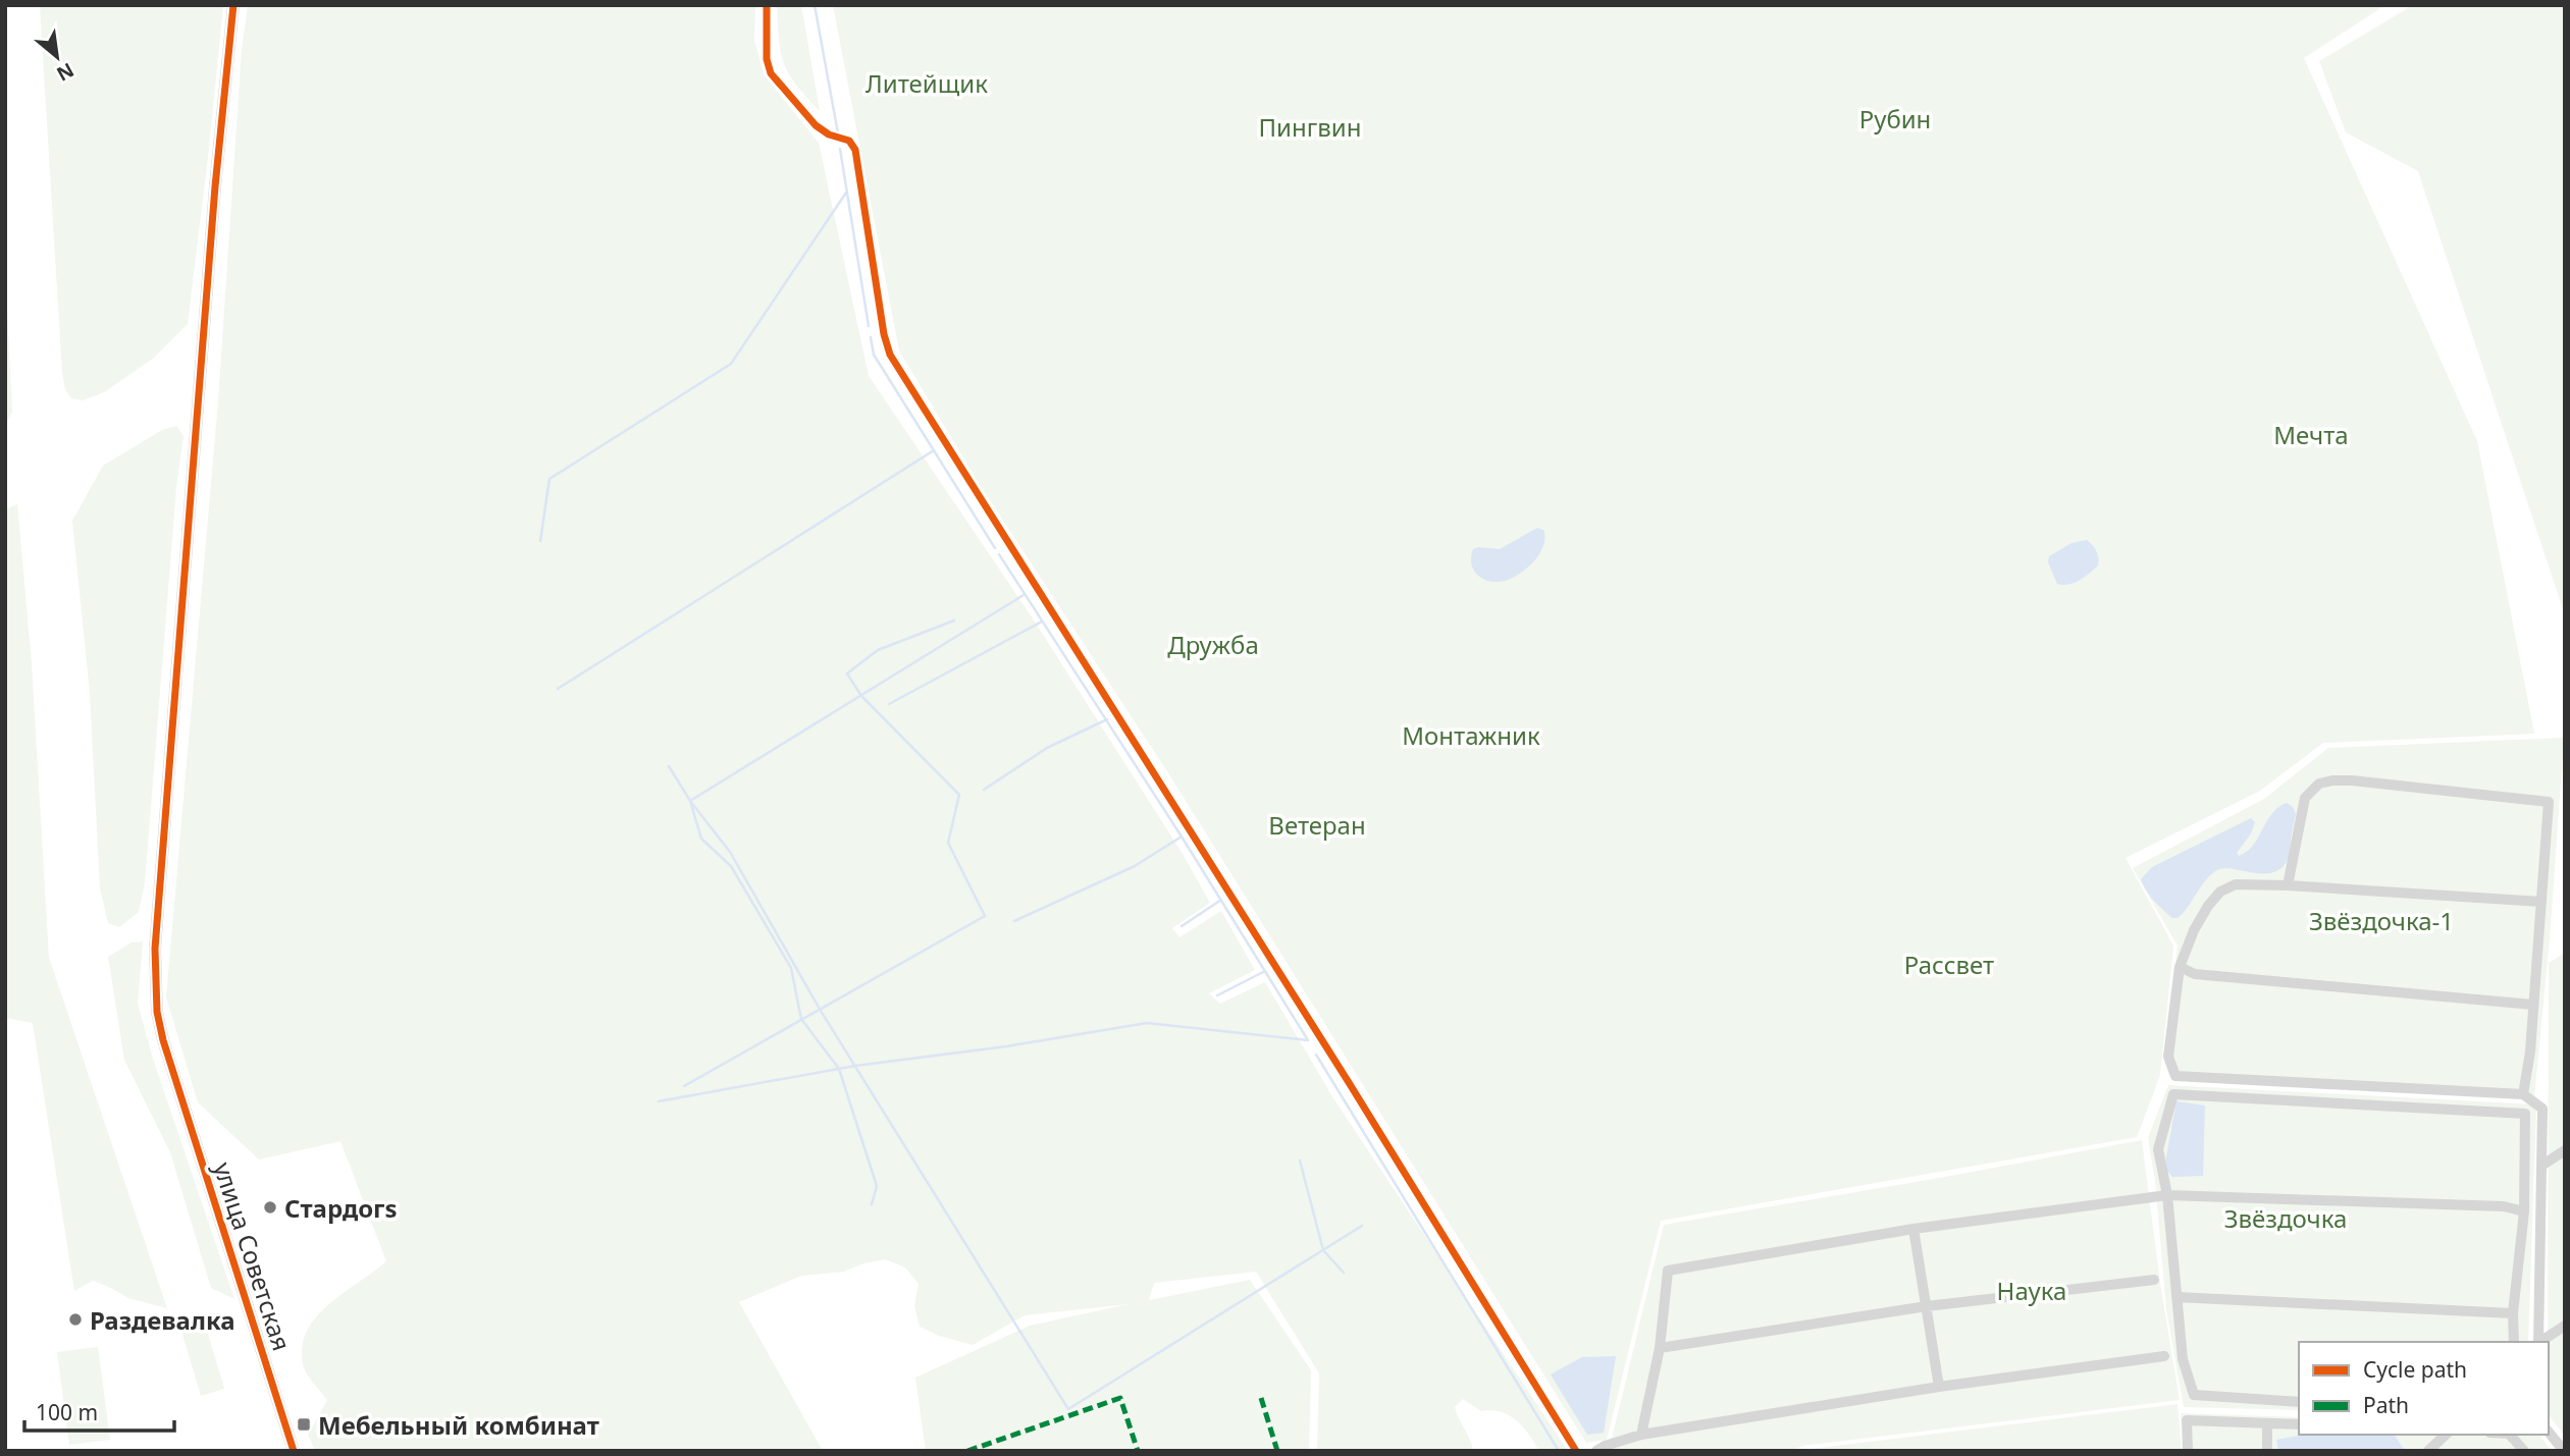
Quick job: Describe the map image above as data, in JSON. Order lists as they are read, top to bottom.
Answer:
{
  "streets": {
    "street": ["улица Советская"]
  },
  "parks": [
    "Литейщик",
    "Рубин",
    "Пингвин",
    "Мечта",
    "Дружба",
    "Монтажник",
    "Ветеран",
    "Звёздочка-1",
    "Рассвет",
    "Звёздочка",
    "Наука"
  ],
  "places": {
    "other": ["Стардогs", "Раздевалка"],
    "transit": ["Мебельный комбинат"]
  },
  "legend": ["Cycle path", "Path"],
  "scale_bar": "100 m",
  "north": "bottom right"
}
